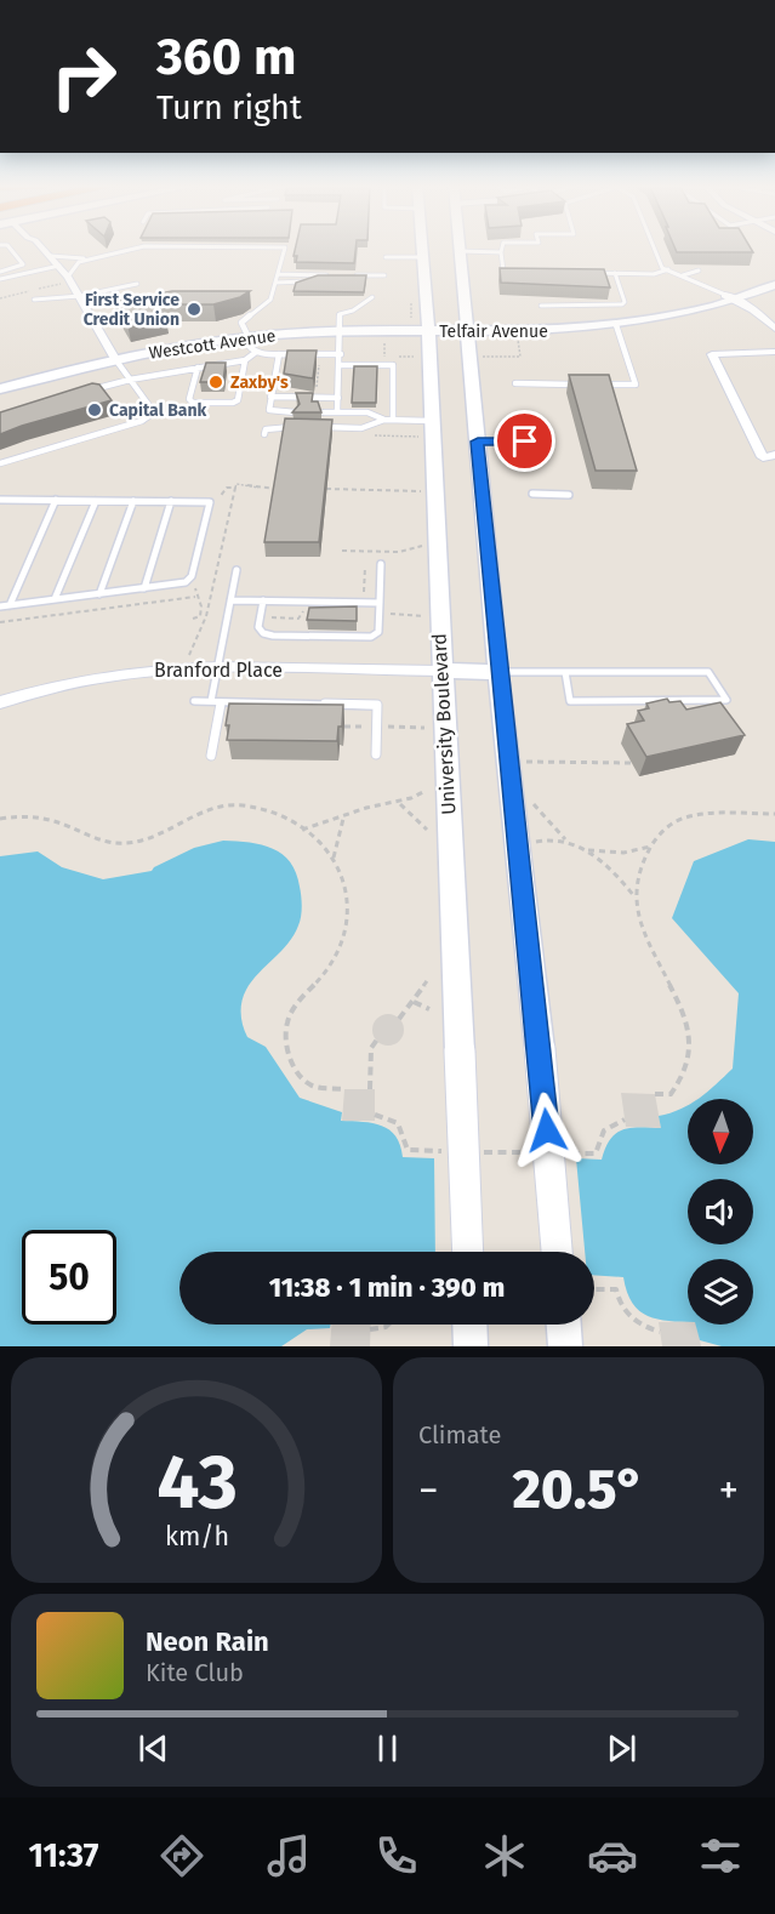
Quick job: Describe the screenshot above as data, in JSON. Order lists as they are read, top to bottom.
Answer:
{
  "streets": {
    "main road": ["Telfair Avenue", "Westcott Avenue", "University Boulevard"],
    "street": ["Branford Place"]
  },
  "crossings": [
    ["Telfair Avenue", "Westcott Avenue"],
    ["Telfair Avenue", "University Boulevard"],
    ["Westcott Avenue", "University Boulevard"],
    ["Branford Place", "University Boulevard"]
  ],
  "places": ["First Service Credit Union", "Zaxby's", "Capital Bank"],
  "north": "bottom",
  "page": {
    "turn": ["360 m", "Turn right"],
    "limit": "50",
    "trip": "11:38 · 1 min · 390 m",
    "tile": "Climate",
    "heat": ["−", "20.5°", "+"],
    "song": ["Neon Rain", "Kite Club"],
    "tabs": "11:37",
    "gauge": ["43", "km/h"]
  }
}
